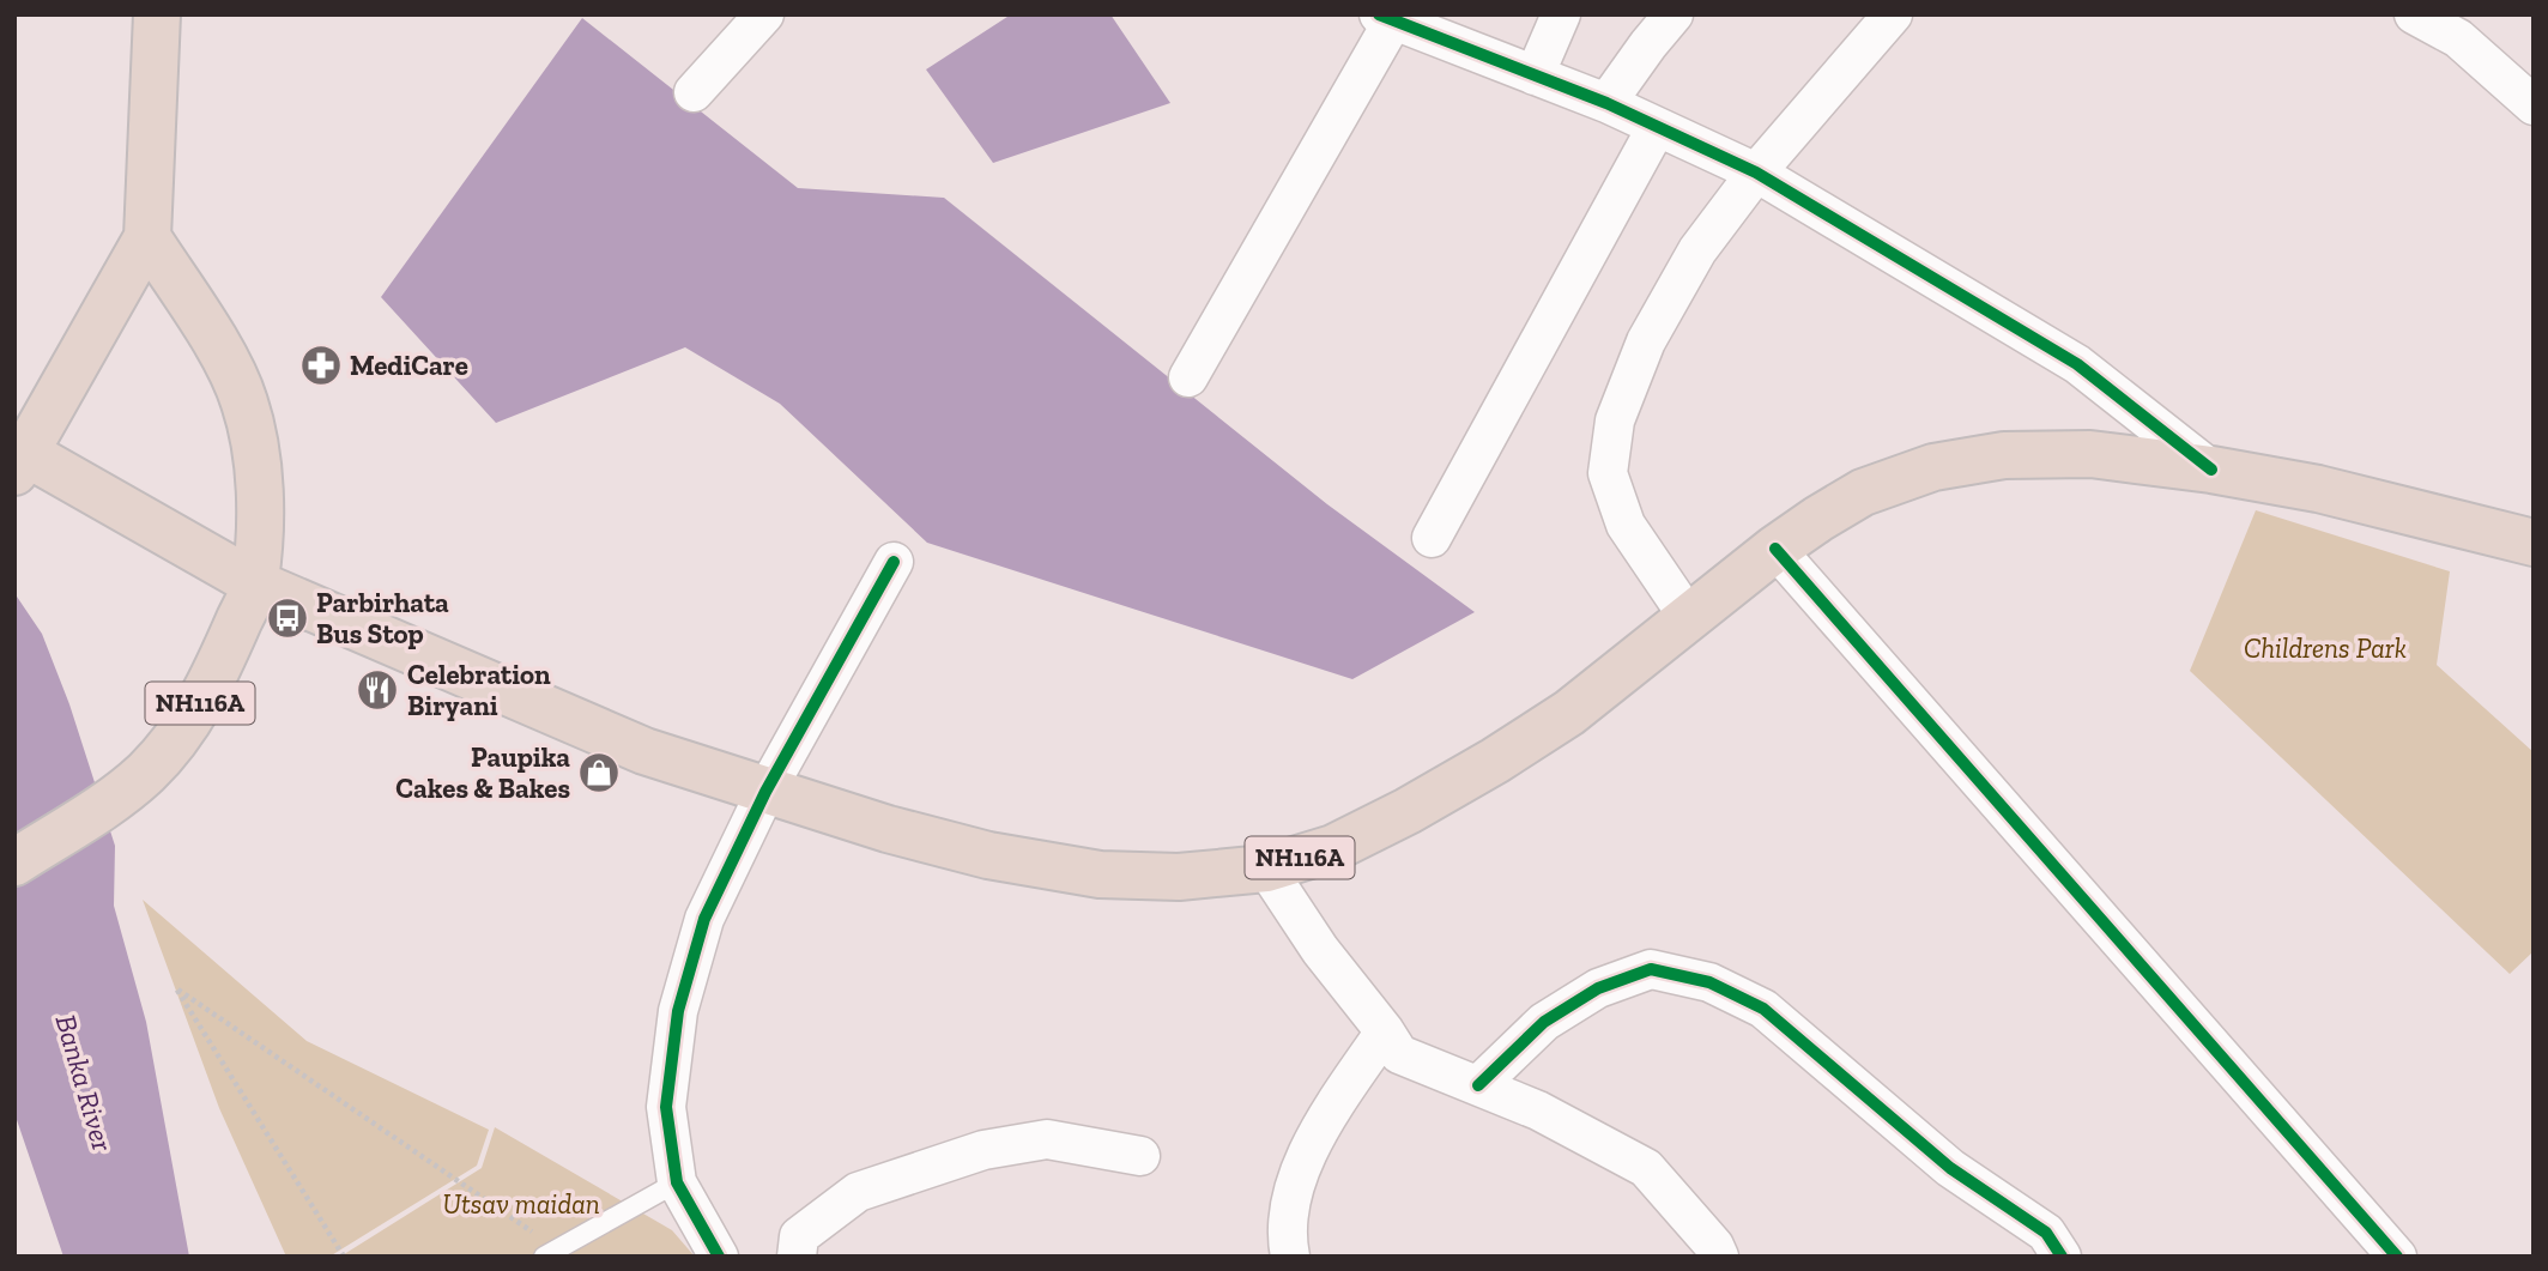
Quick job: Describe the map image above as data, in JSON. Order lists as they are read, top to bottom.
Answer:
{
  "streets": {
    "highway": ["NH116A"]
  },
  "water": ["Banka River"],
  "parks": ["Childrens Park", "Utsav maidan"],
  "places": {
    "pharmacy": ["MediCare"],
    "bus stop": ["Parbirhata Bus Stop"],
    "restaurant": ["Celebration Biryani"],
    "shop": ["Paupika Cakes & Bakes"]
  }
}
